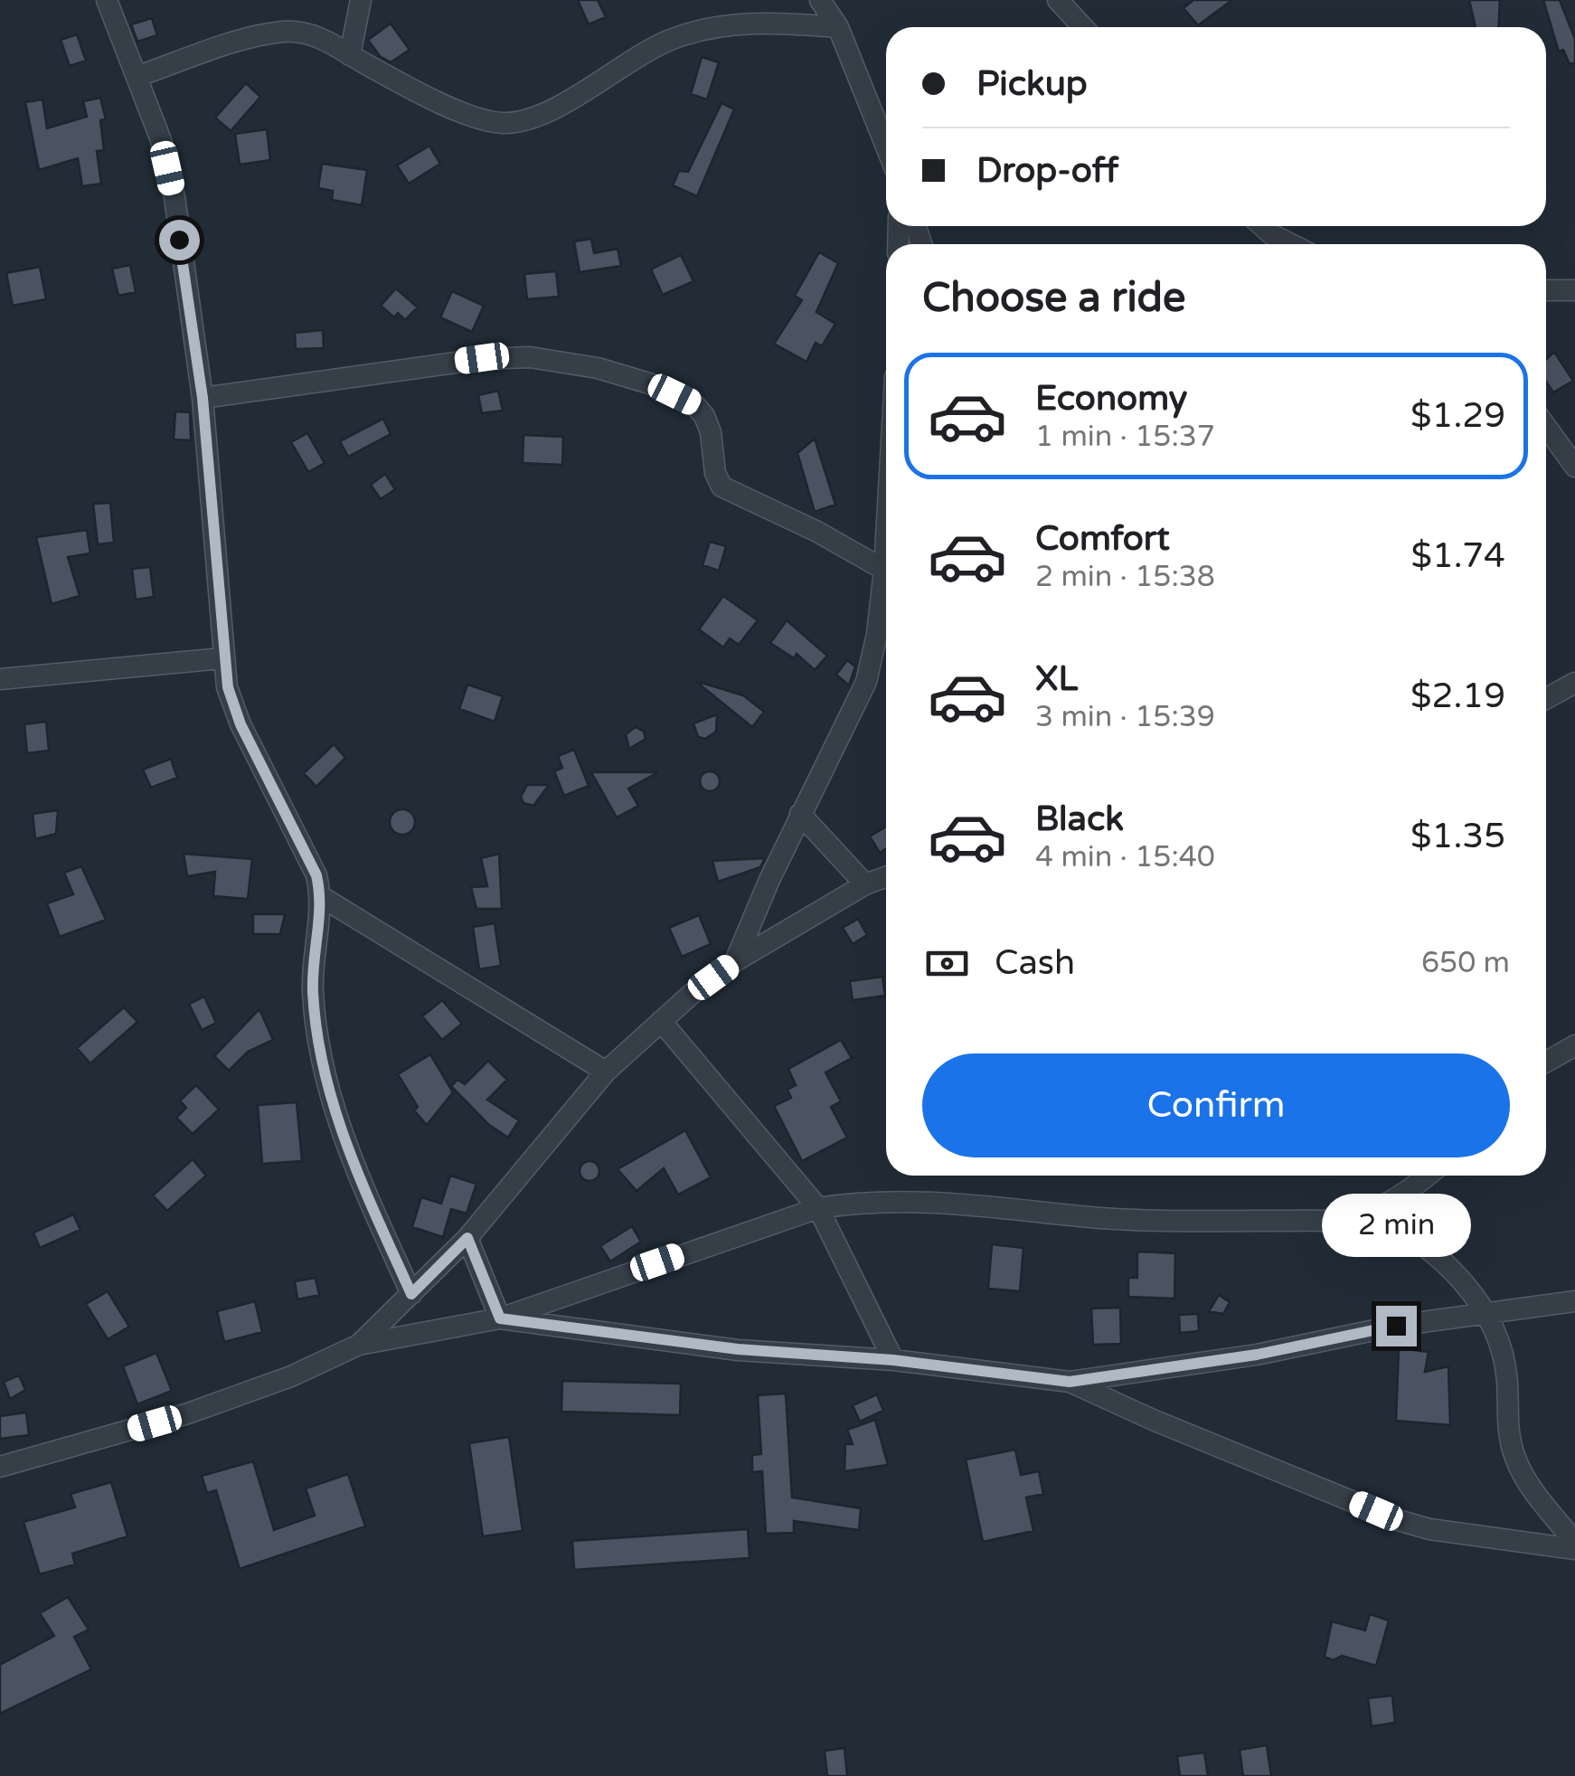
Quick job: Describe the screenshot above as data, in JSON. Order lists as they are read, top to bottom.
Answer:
{
  "page": {
    "banner": ["Pickup", "Drop-off"],
    "heading": "Choose a ride",
    "list": [
      {
        "name": "Economy",
        "note": "1 min · 15:37",
        "value": "$1.29"
      },
      {
        "name": "Comfort",
        "note": "2 min · 15:38",
        "value": "$1.74"
      },
      {
        "name": "XL",
        "note": "3 min · 15:39",
        "value": "$2.19"
      },
      {
        "name": "Black",
        "note": "4 min · 15:40",
        "value": "$1.35"
      }
    ],
    "pay": ["Cash", "650 m"],
    "buttons": "Confirm",
    "bubble": "2 min"
  }
}
